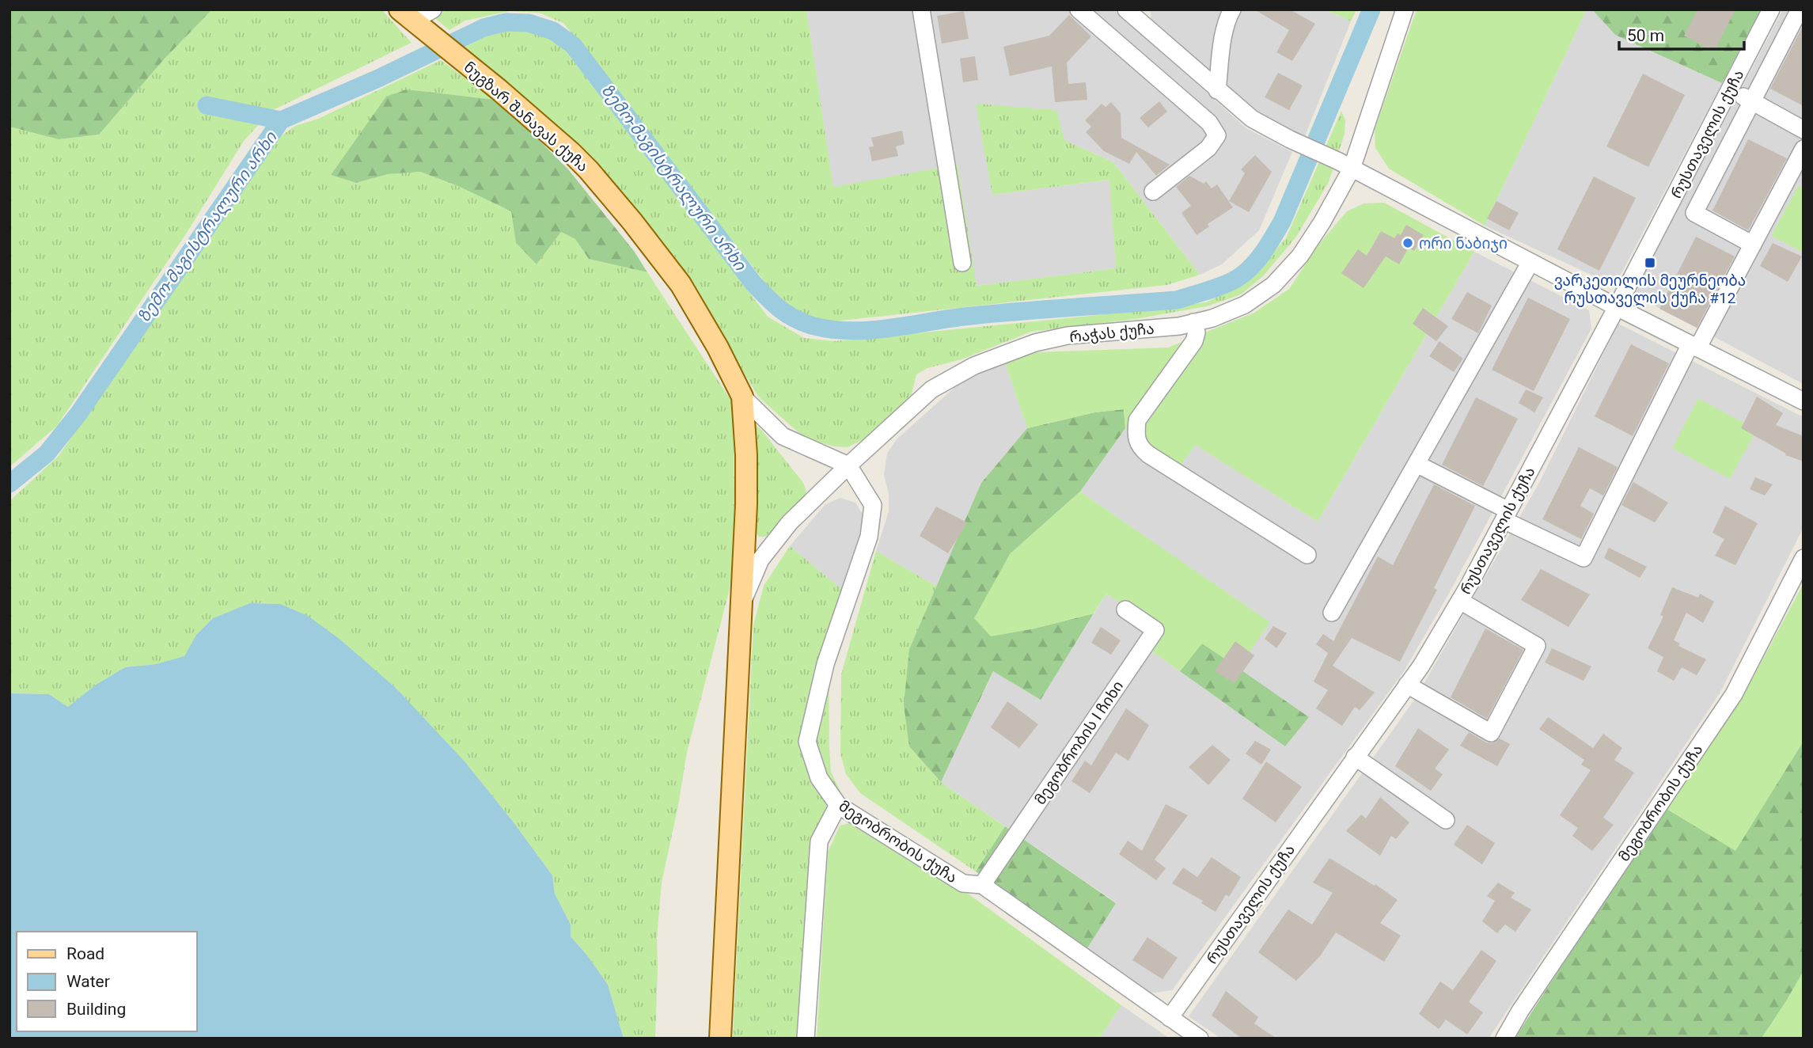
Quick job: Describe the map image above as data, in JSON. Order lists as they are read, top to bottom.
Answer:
{
  "streets": {
    "main road": ["ნუგზარ შანავას ქუჩა"],
    "street": [
      "რუსთაველის ქუჩა",
      "რაჭას ქუჩა",
      "მეგობრობის I ჩიხი",
      "მეგობრობის ქუჩა"
    ]
  },
  "crossings": [
    ["ნუგზარ შანავას ქუჩა", "რაჭას ქუჩა"],
    ["რუსთაველის ქუჩა", "მეგობრობის ქუჩა"],
    ["რაჭას ქუჩა", "მეგობრობის ქუჩა"],
    ["მეგობრობის I ჩიხი", "მეგობრობის ქუჩა"]
  ],
  "water": ["ზემო-მაგისტრალური არხი"],
  "places": {
    "other": ["ორი ნაბიჯი"],
    "transit": ["ვარკეთილის მეურნეობა რუსთაველის ქუჩა #12"]
  },
  "legend": ["Road", "Water", "Building"],
  "scale_bar": "50 m"
}
